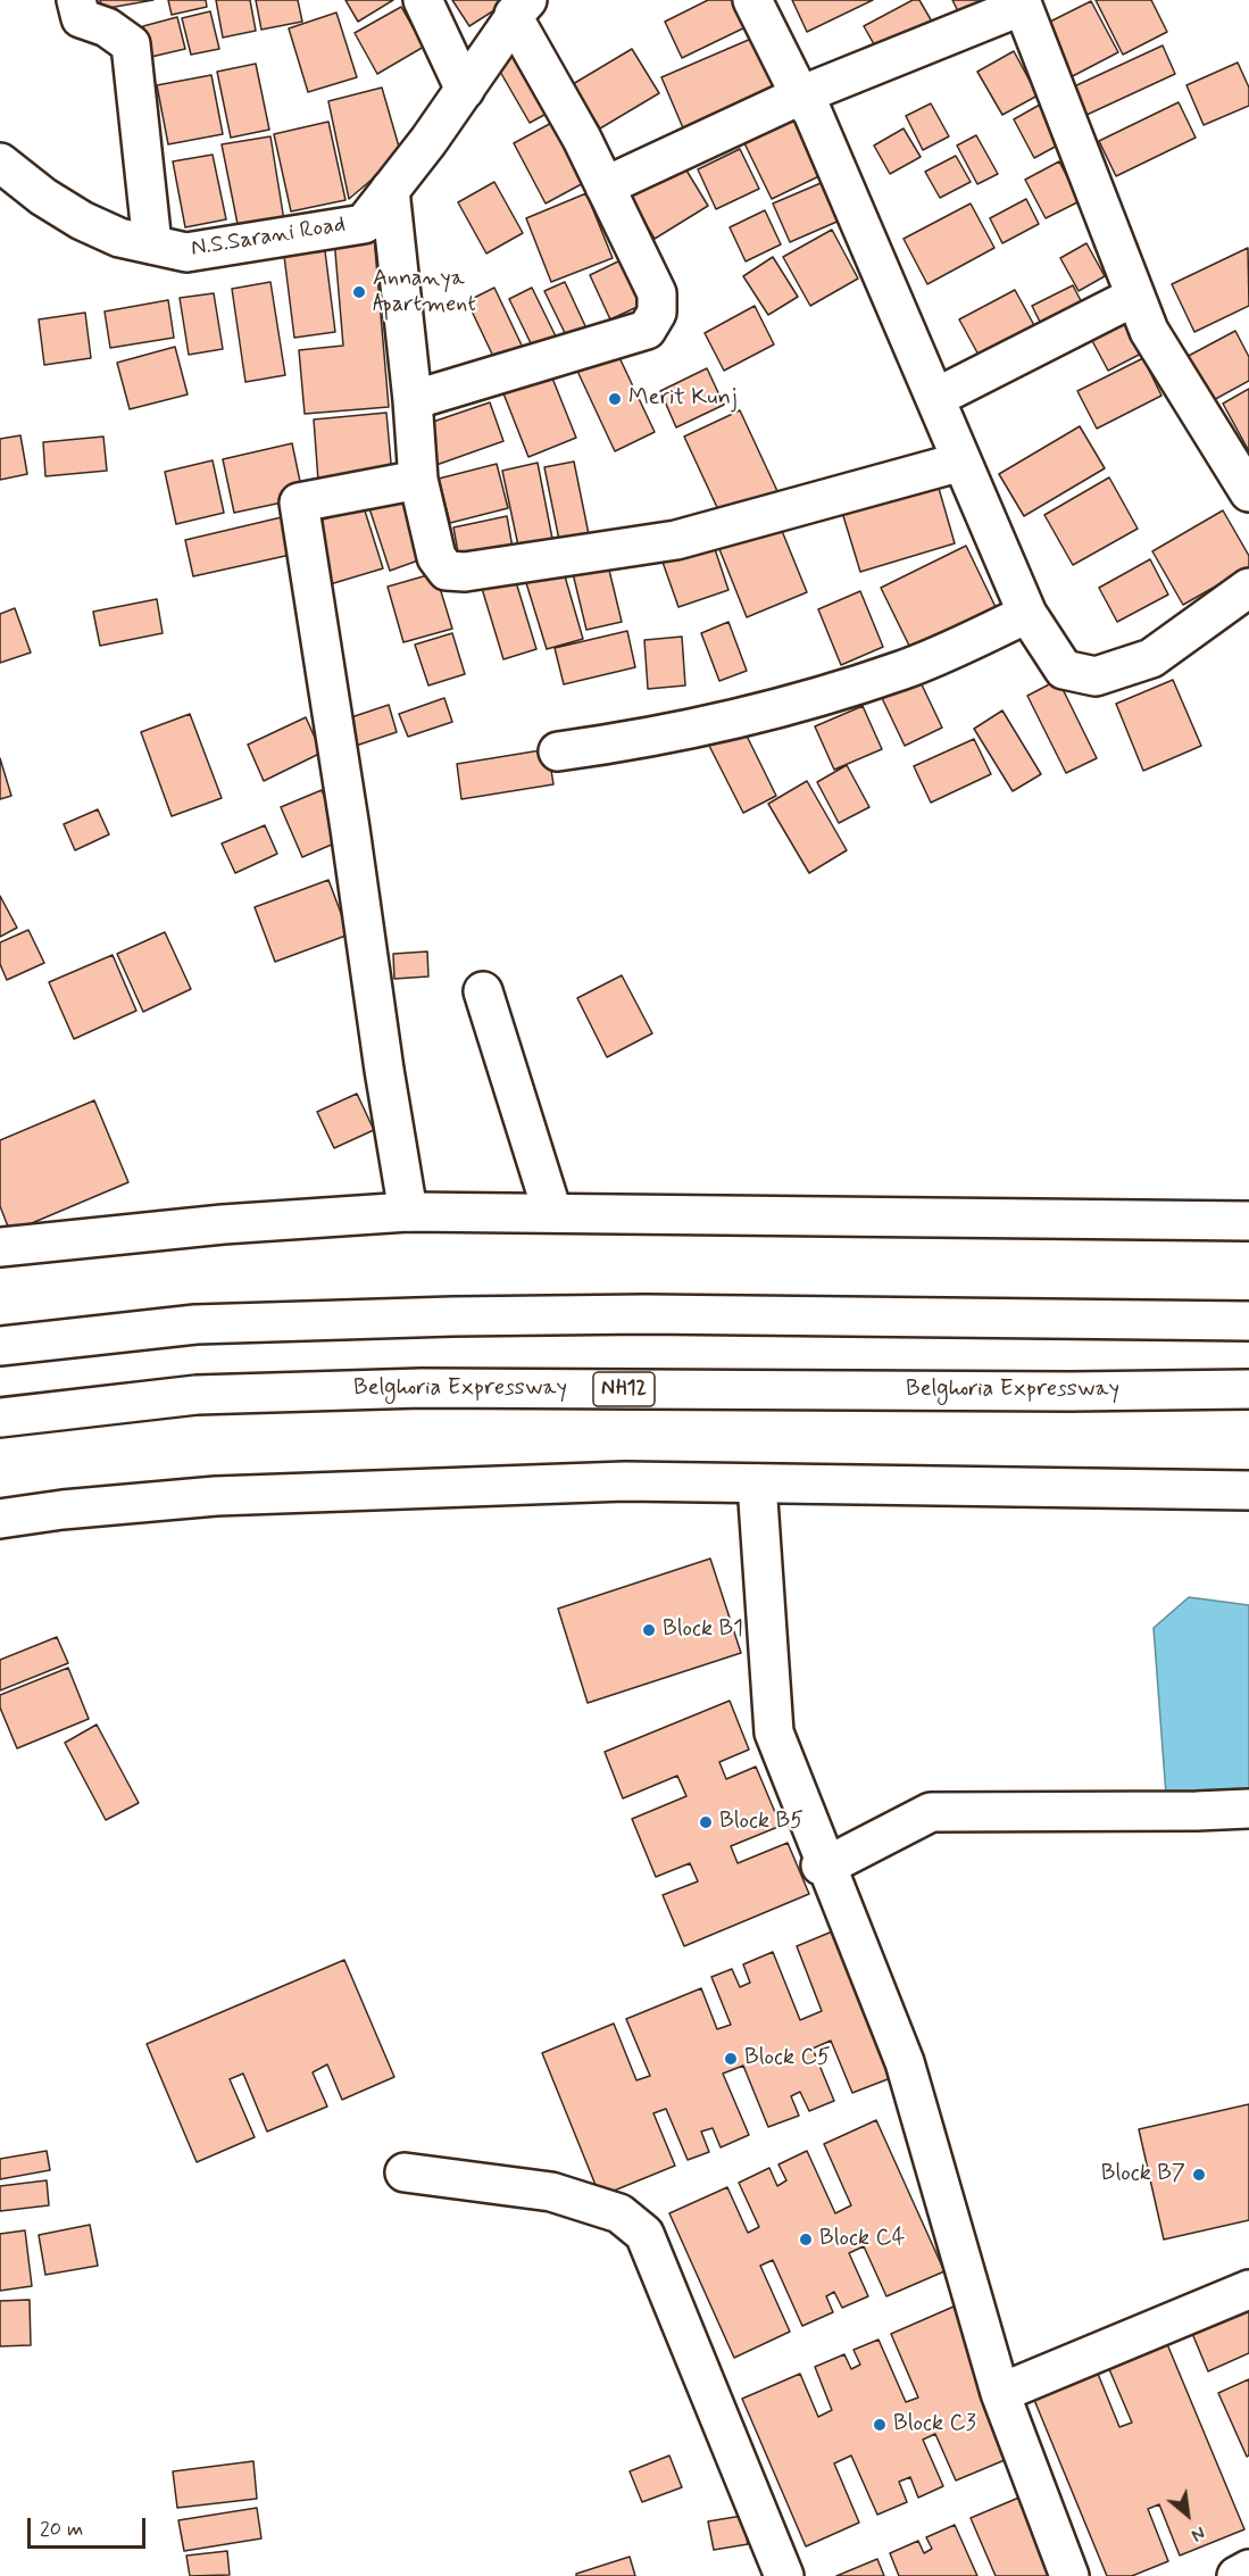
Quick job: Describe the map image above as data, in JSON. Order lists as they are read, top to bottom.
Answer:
{
  "streets": {
    "main road": ["N.S.Sarani Road", "Belghoria Expressway", "NH12"]
  },
  "places": [
    "Annanya Apartment",
    "Merit Kunj",
    "Block B1",
    "Block B5",
    "Block C5",
    "Block B7",
    "Block C4",
    "Block C3"
  ],
  "scale_bar": "20 m",
  "north": "bottom right"
}
